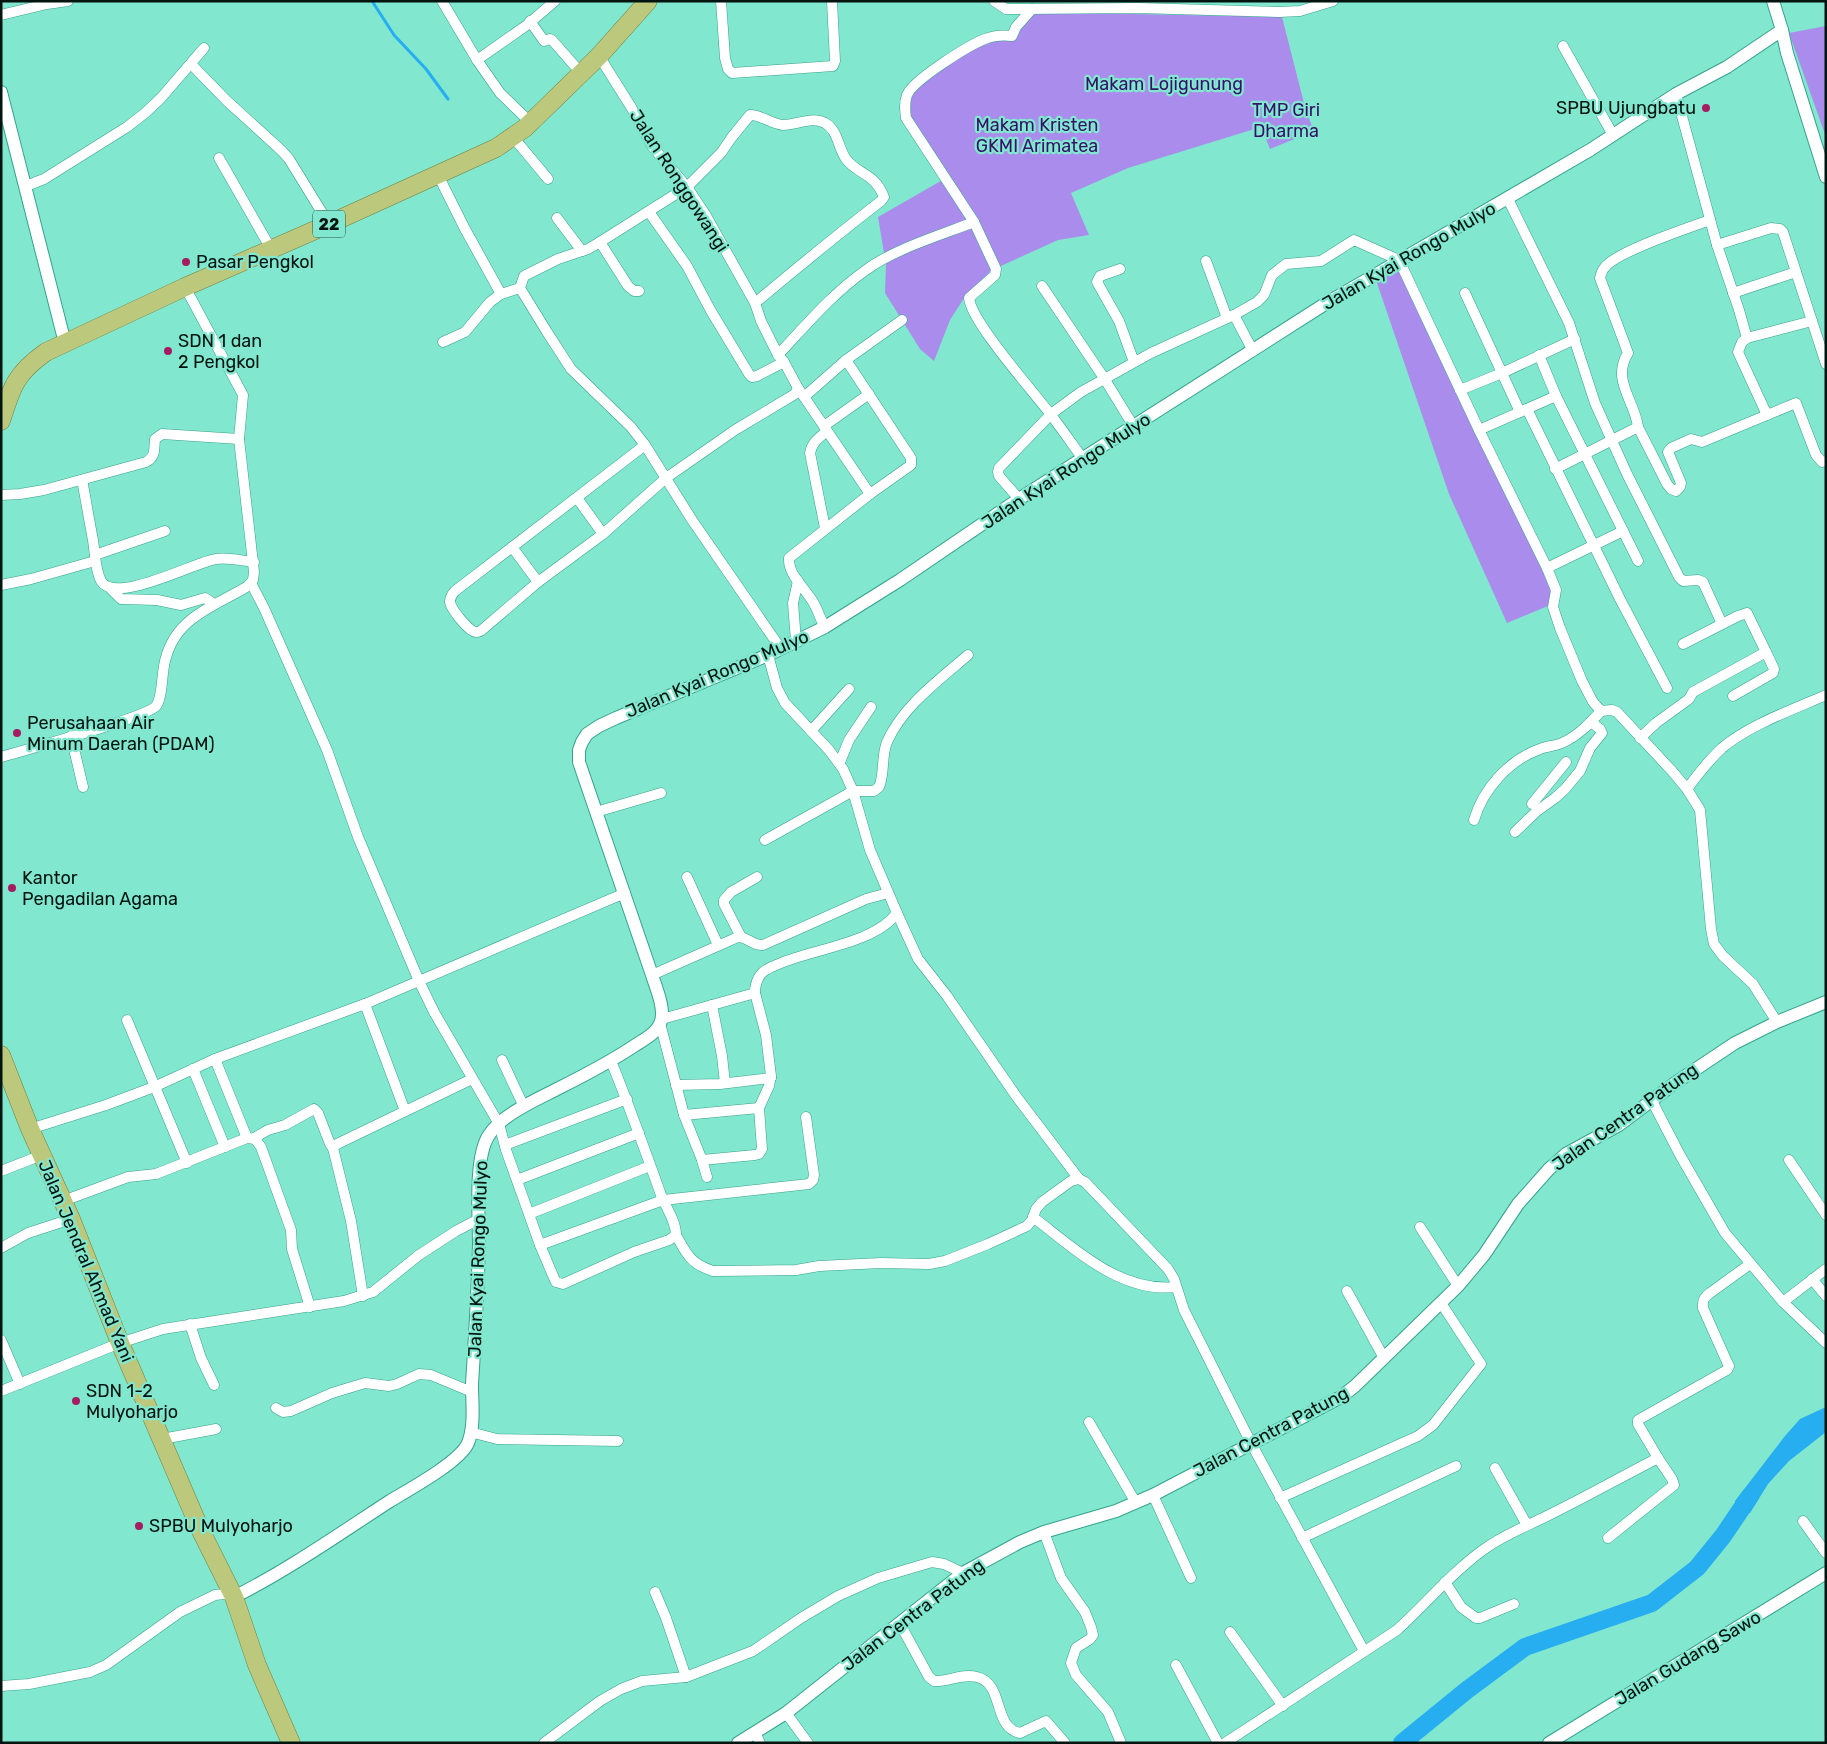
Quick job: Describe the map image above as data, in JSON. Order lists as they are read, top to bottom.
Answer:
{
  "streets": {
    "highway": ["22", "Jalan Jendral Ahmad Yani"],
    "street": [
      "Jalan Ronggowangi",
      "Jalan Kyai Rongo Mulyo",
      "Jalan Centra Patung",
      "Jalan Gudang Sawo"
    ]
  },
  "crossings": [
    ["Jalan Ronggowangi", "22"],
    ["Jalan Kyai Rongo Mulyo", "Jalan Jendral Ahmad Yani"]
  ],
  "parks": ["Makam Lojigunung", "TMP Giri Dharma", "Makam Kristen GKMI Arimatea"],
  "places": [
    "SPBU Ujungbatu",
    "Pasar Pengkol",
    "SDN 1 dan 2 Pengkol",
    "Perusahaan Air Minum Daerah (PDAM)",
    "Kantor Pengadilan Agama",
    "SDN 1-2 Mulyoharjo",
    "SPBU Mulyoharjo"
  ]
}
